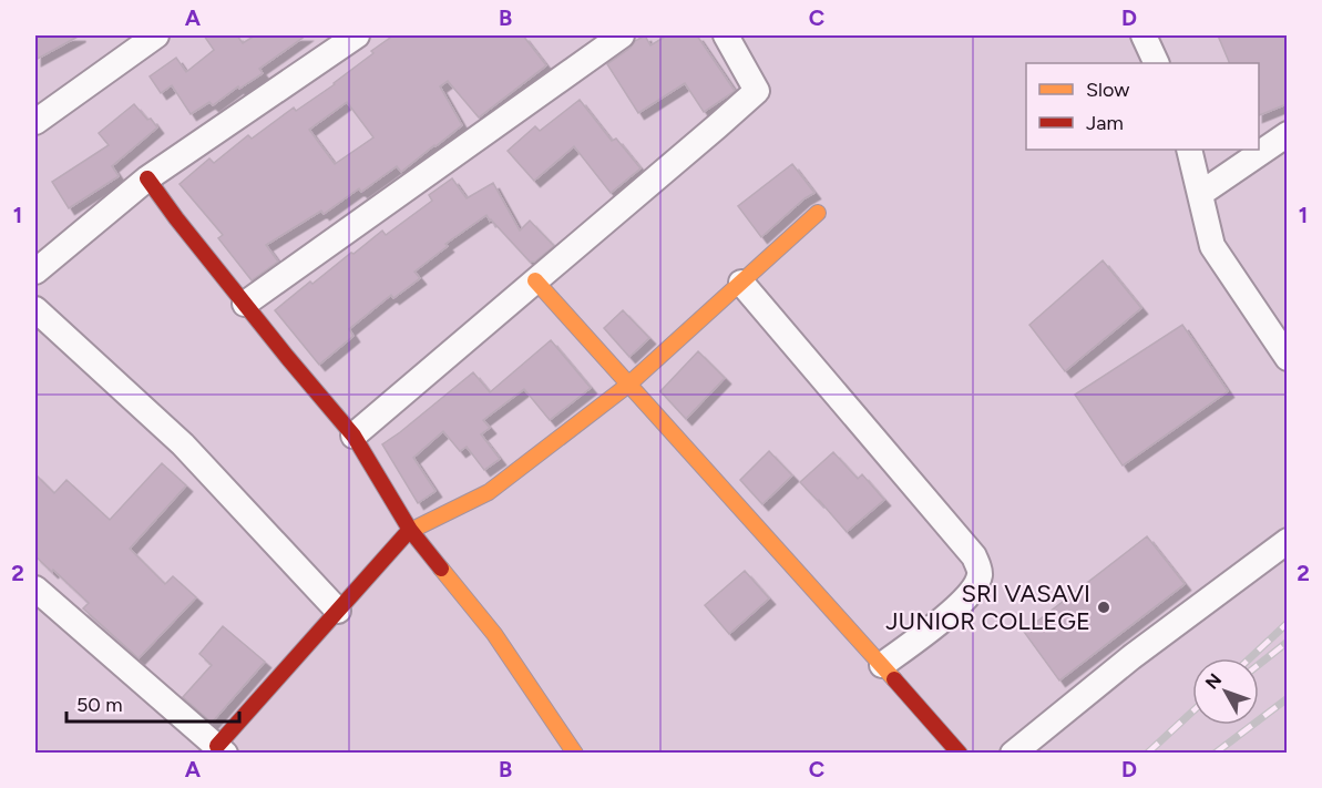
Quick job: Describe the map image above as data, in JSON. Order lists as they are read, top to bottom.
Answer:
{
  "places": ["SRI VASAVI JUNIOR COLLEGE"],
  "legend": ["Slow", "Jam"],
  "scale_bar": "50 m",
  "north": "top left",
  "grid": {
    "columns": [
      "A",
      "B",
      "C",
      "D"
    ],
    "rows": ["1", "2"]
  }
}
